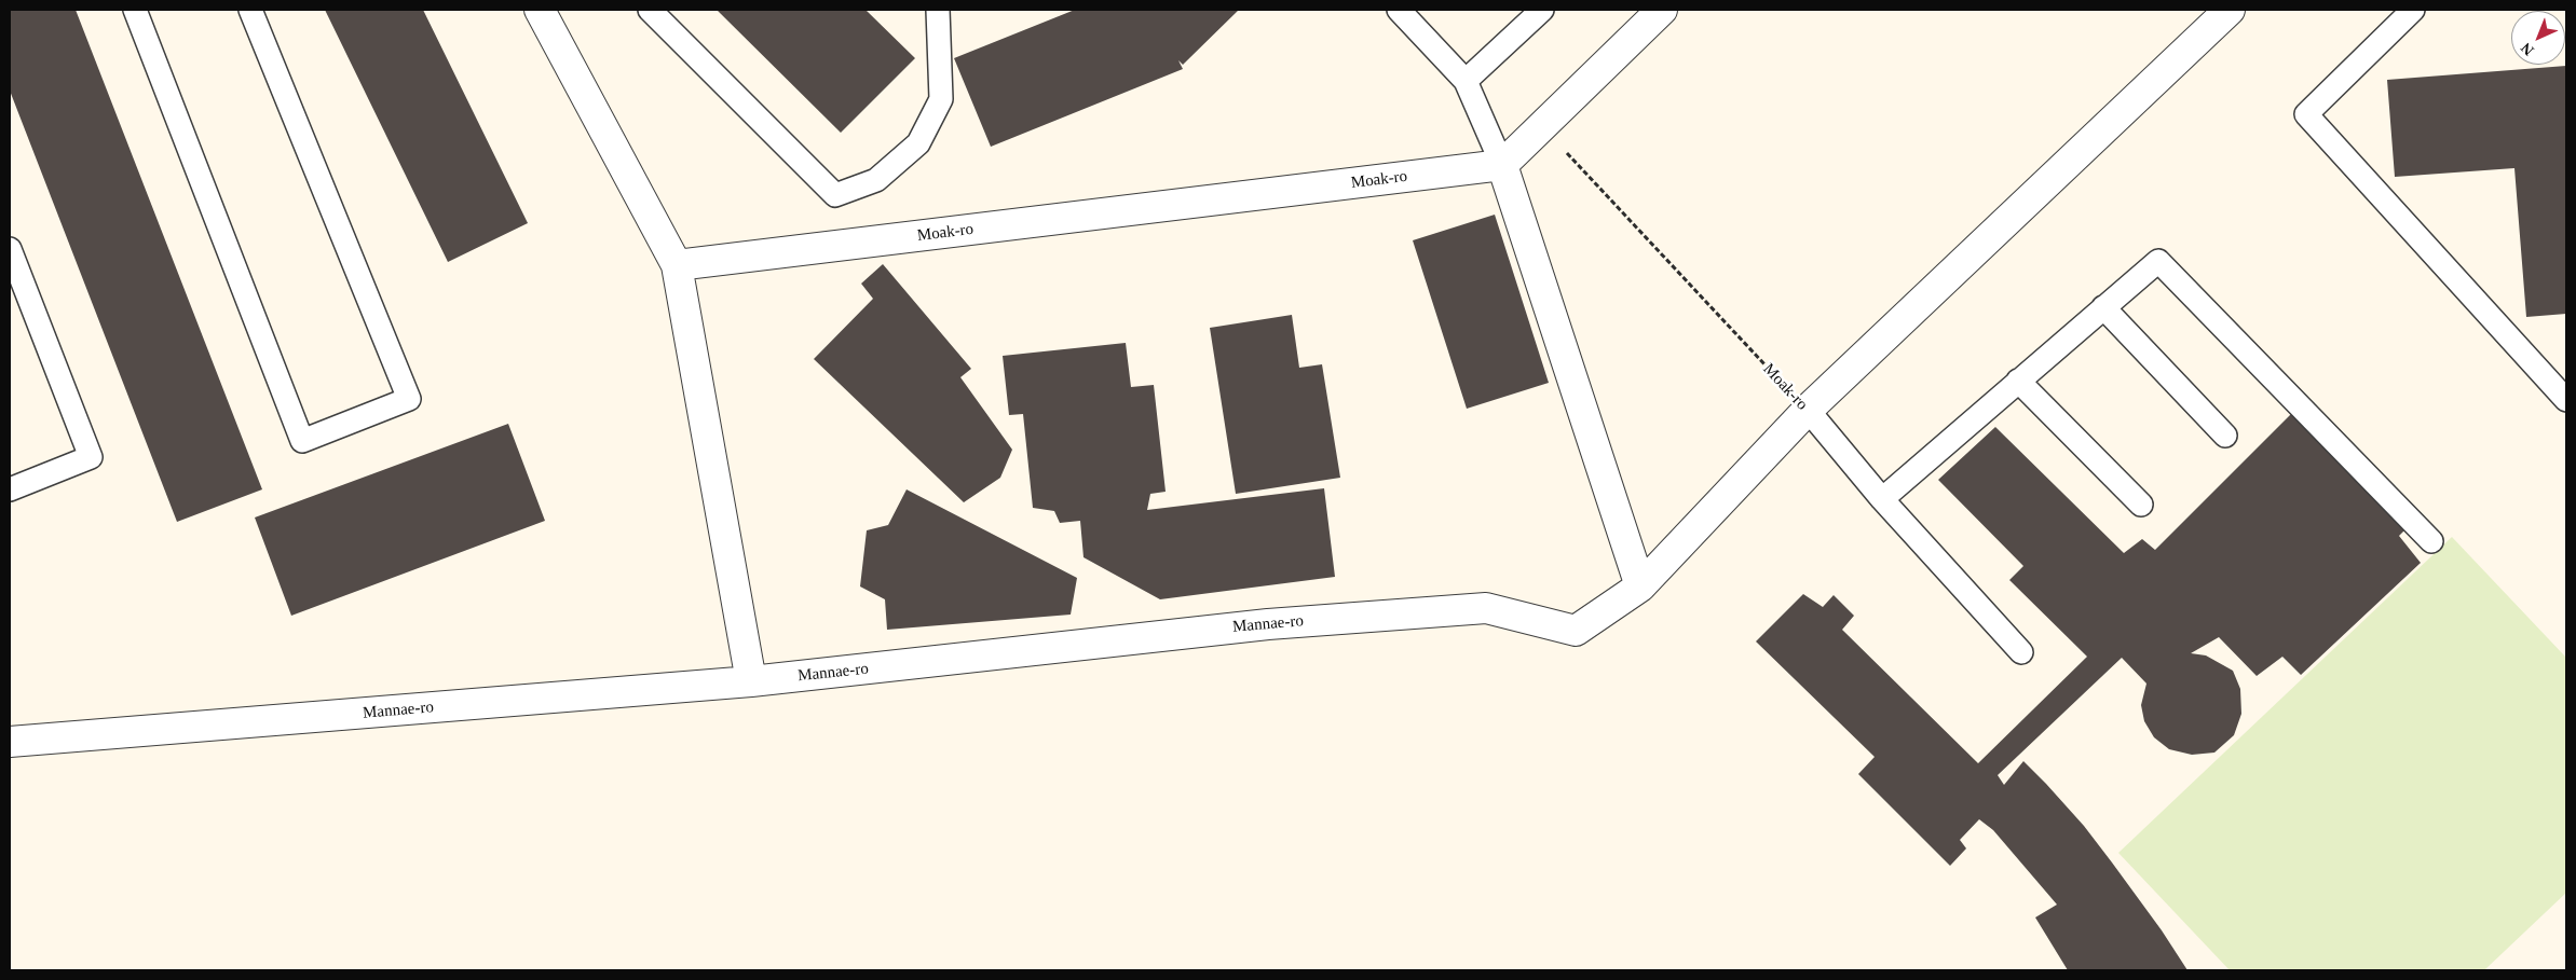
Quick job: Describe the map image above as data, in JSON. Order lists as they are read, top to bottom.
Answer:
{
  "streets": {
    "street": ["Moak-ro", "Mannae-ro"]
  },
  "crossings": [
    ["Moak-ro", "Mannae-ro"]
  ],
  "north": "bottom left"
}
